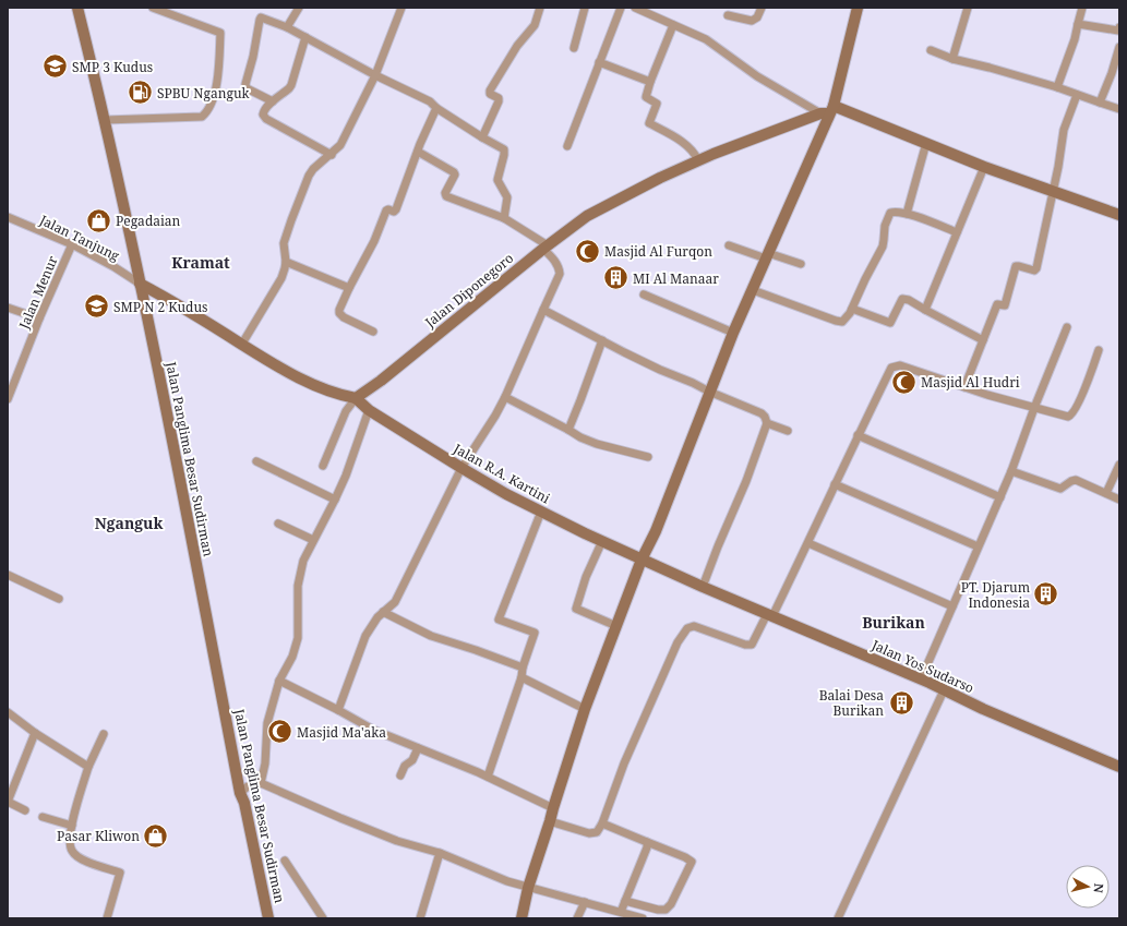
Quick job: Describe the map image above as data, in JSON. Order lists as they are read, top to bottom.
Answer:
{
  "streets": {
    "main road": [
      "Jalan Diponegoro",
      "Jalan Panglima Besar Sudirman",
      "Jalan R.A. Kartini",
      "Jalan Yos Sudarso"
    ],
    "street": ["Jalan Tanjung", "Jalan Menur"]
  },
  "crossings": [
    ["Jalan Tanjung", "Jalan Menur"],
    ["Jalan Tanjung", "Jalan Panglima Besar Sudirman"],
    ["Jalan Diponegoro", "Jalan R.A. Kartini"],
    ["Jalan R.A. Kartini", "Jalan Yos Sudarso"]
  ],
  "districts": ["Kramat", "Nganguk", "Burikan"],
  "places": {
    "school or university": ["SMP 3 Kudus", "SMP N 2 Kudus"],
    "fuel station": ["SPBU Nganguk"],
    "shop": ["Pegadaian", "Pasar Kliwon"],
    "mosque": ["Masjid Al Furqon", "Masjid Al Hudri", "Masjid Ma'aka"],
    "building": ["MI Al Manaar", "PT. Djarum Indonesia", "Balai Desa Burikan"]
  },
  "north": "right"
}
